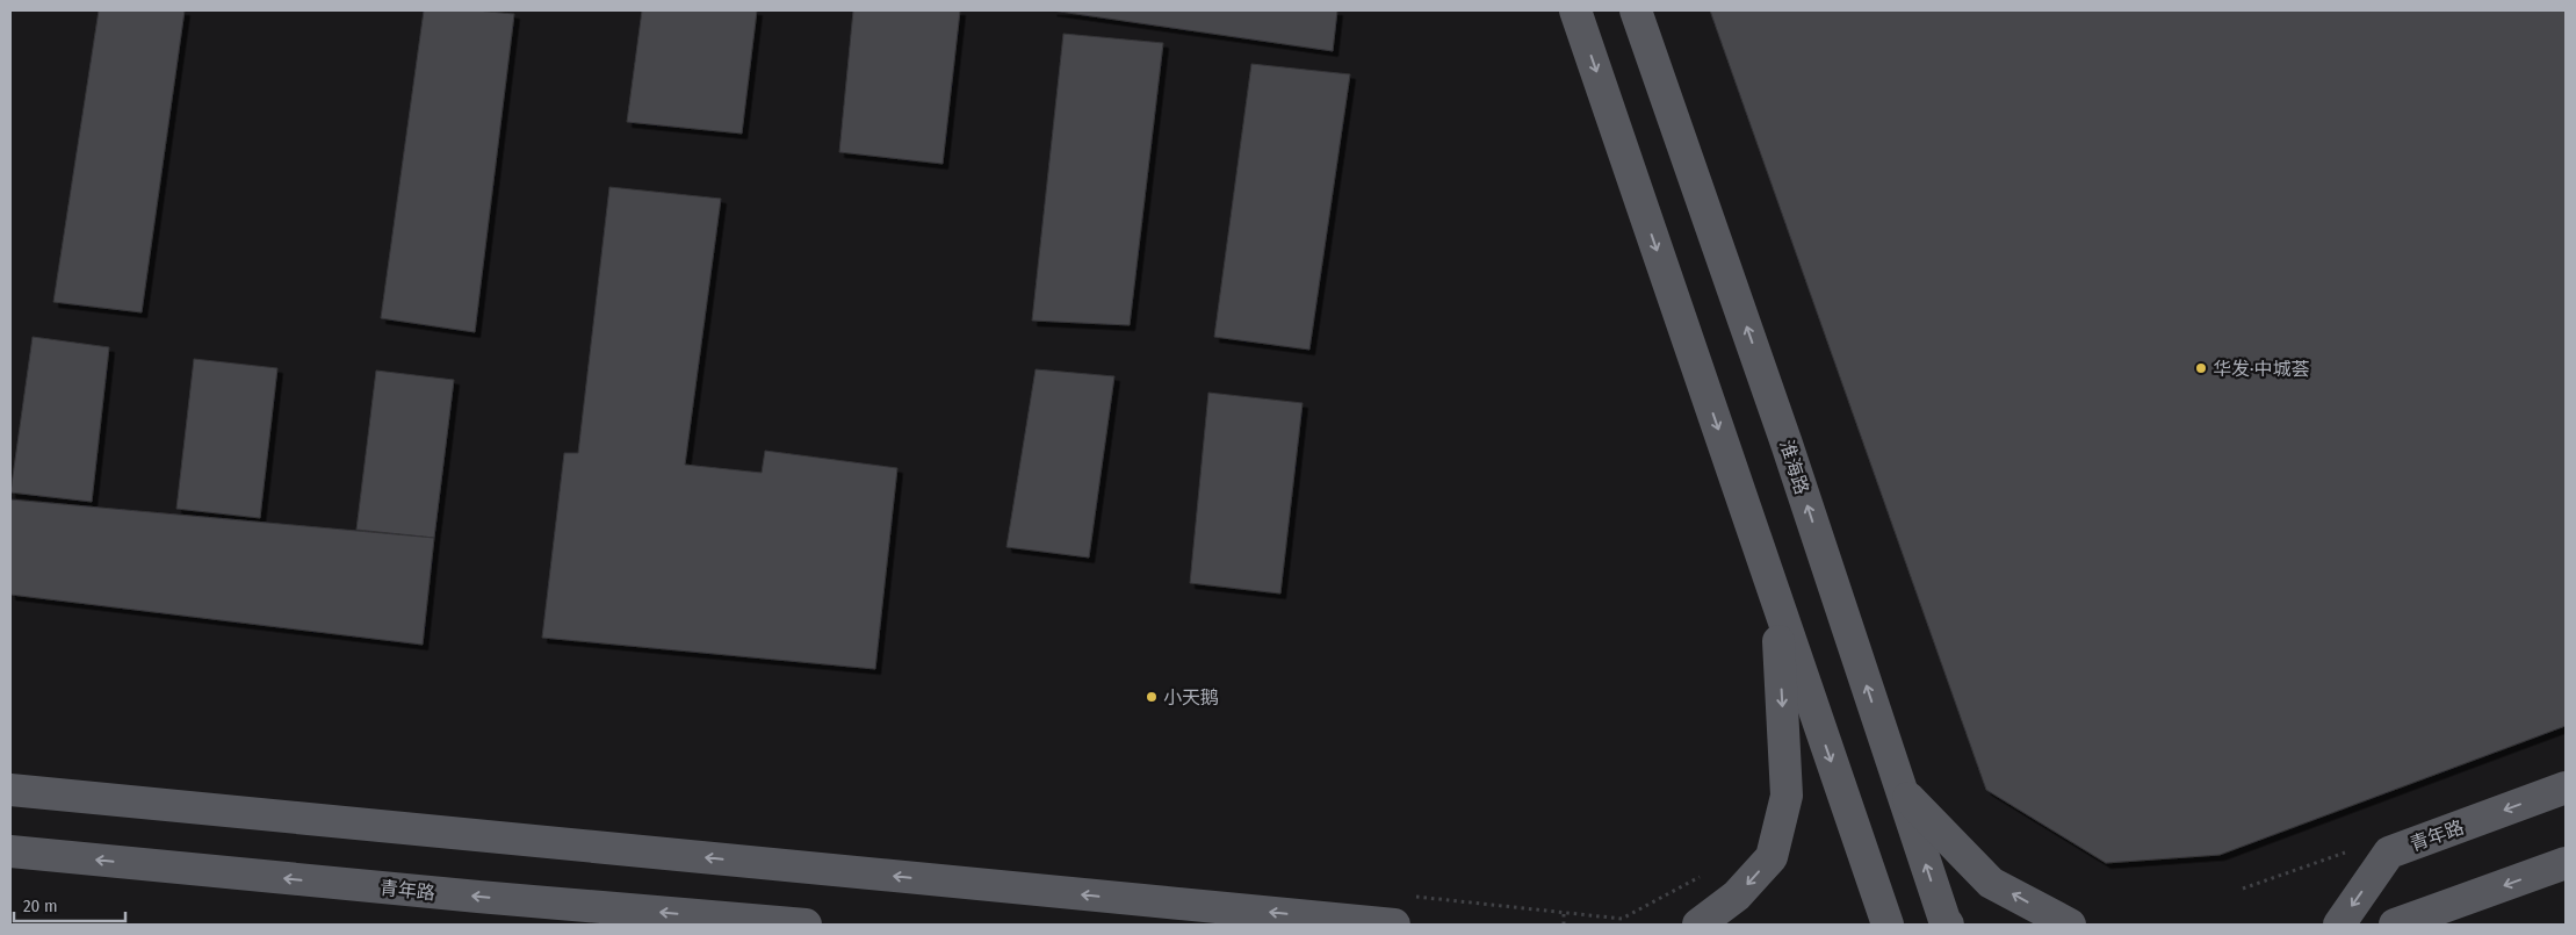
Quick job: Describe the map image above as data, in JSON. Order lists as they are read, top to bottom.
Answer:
{
  "streets": {
    "main road": ["淮海路", "青年路"]
  },
  "places": ["华发·中城荟", "小天鹅"],
  "scale_bar": "20 m"
}
